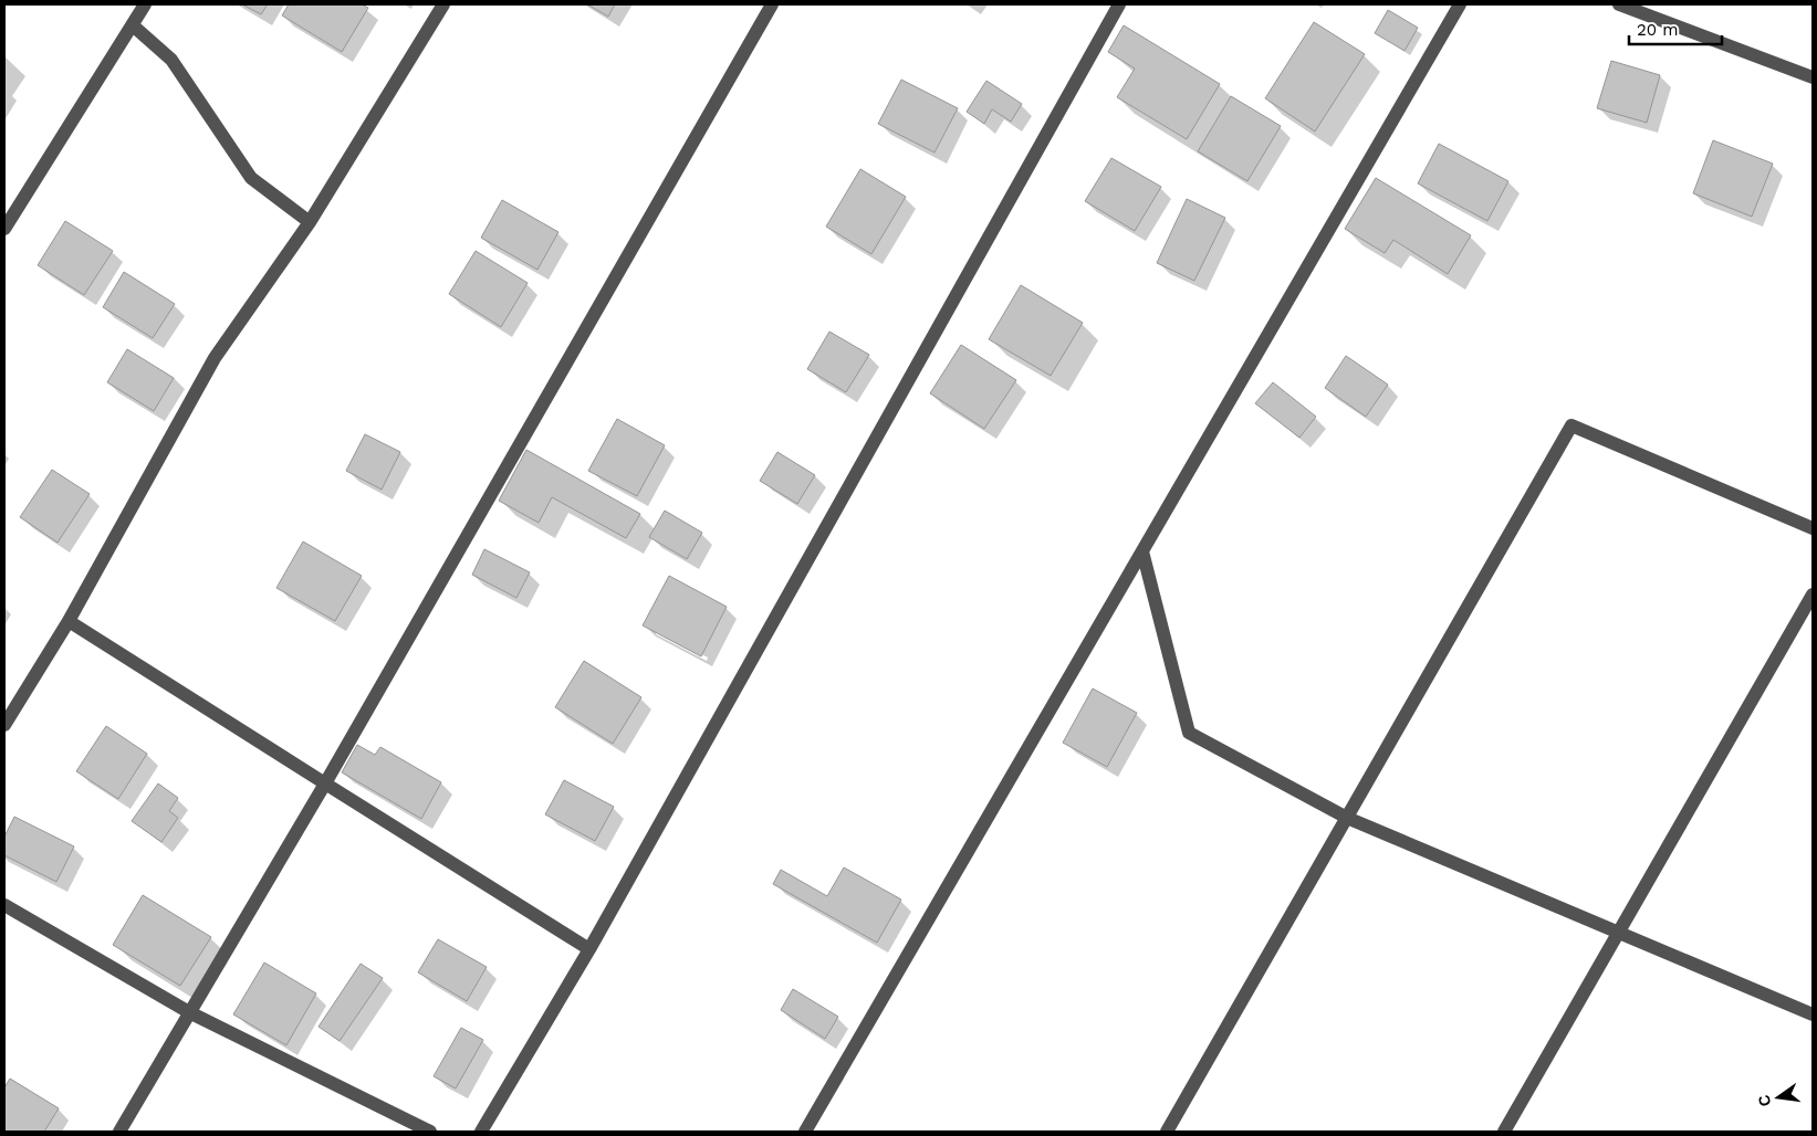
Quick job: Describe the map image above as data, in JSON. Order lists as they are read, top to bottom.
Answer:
{
  "scale_bar": "20 m",
  "north": "left"
}
